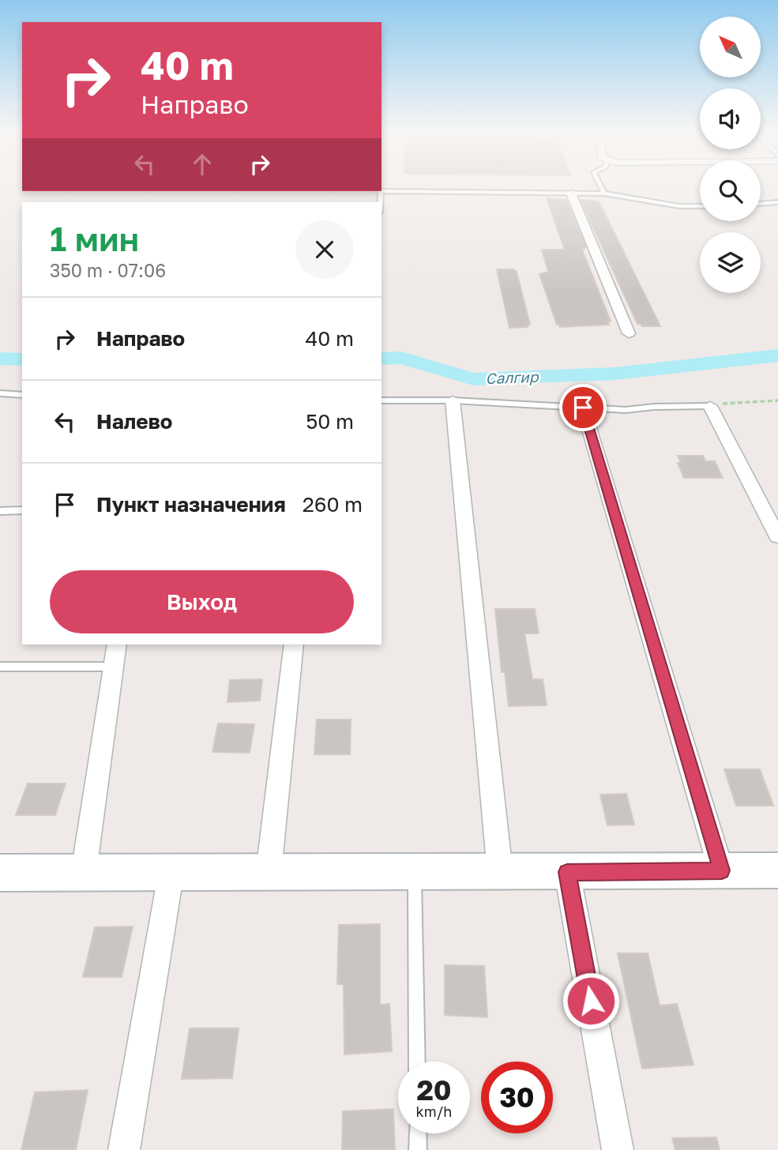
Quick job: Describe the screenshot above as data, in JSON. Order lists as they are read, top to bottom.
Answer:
{
  "water": ["Салгир"],
  "north": "top left",
  "page": {
    "turn": ["40 m", "Направо"],
    "heading": ["1 мин", "350 m · 07:06"],
    "list": [
      {
        "name": "Направо",
        "value": "40 m"
      },
      {
        "name": "Налево",
        "value": "50 m"
      },
      {
        "name": "Пункт назначения",
        "value": "260 m"
      }
    ],
    "buttons": "Выход",
    "speed": "20 km/h",
    "limit": "30"
  }
}
